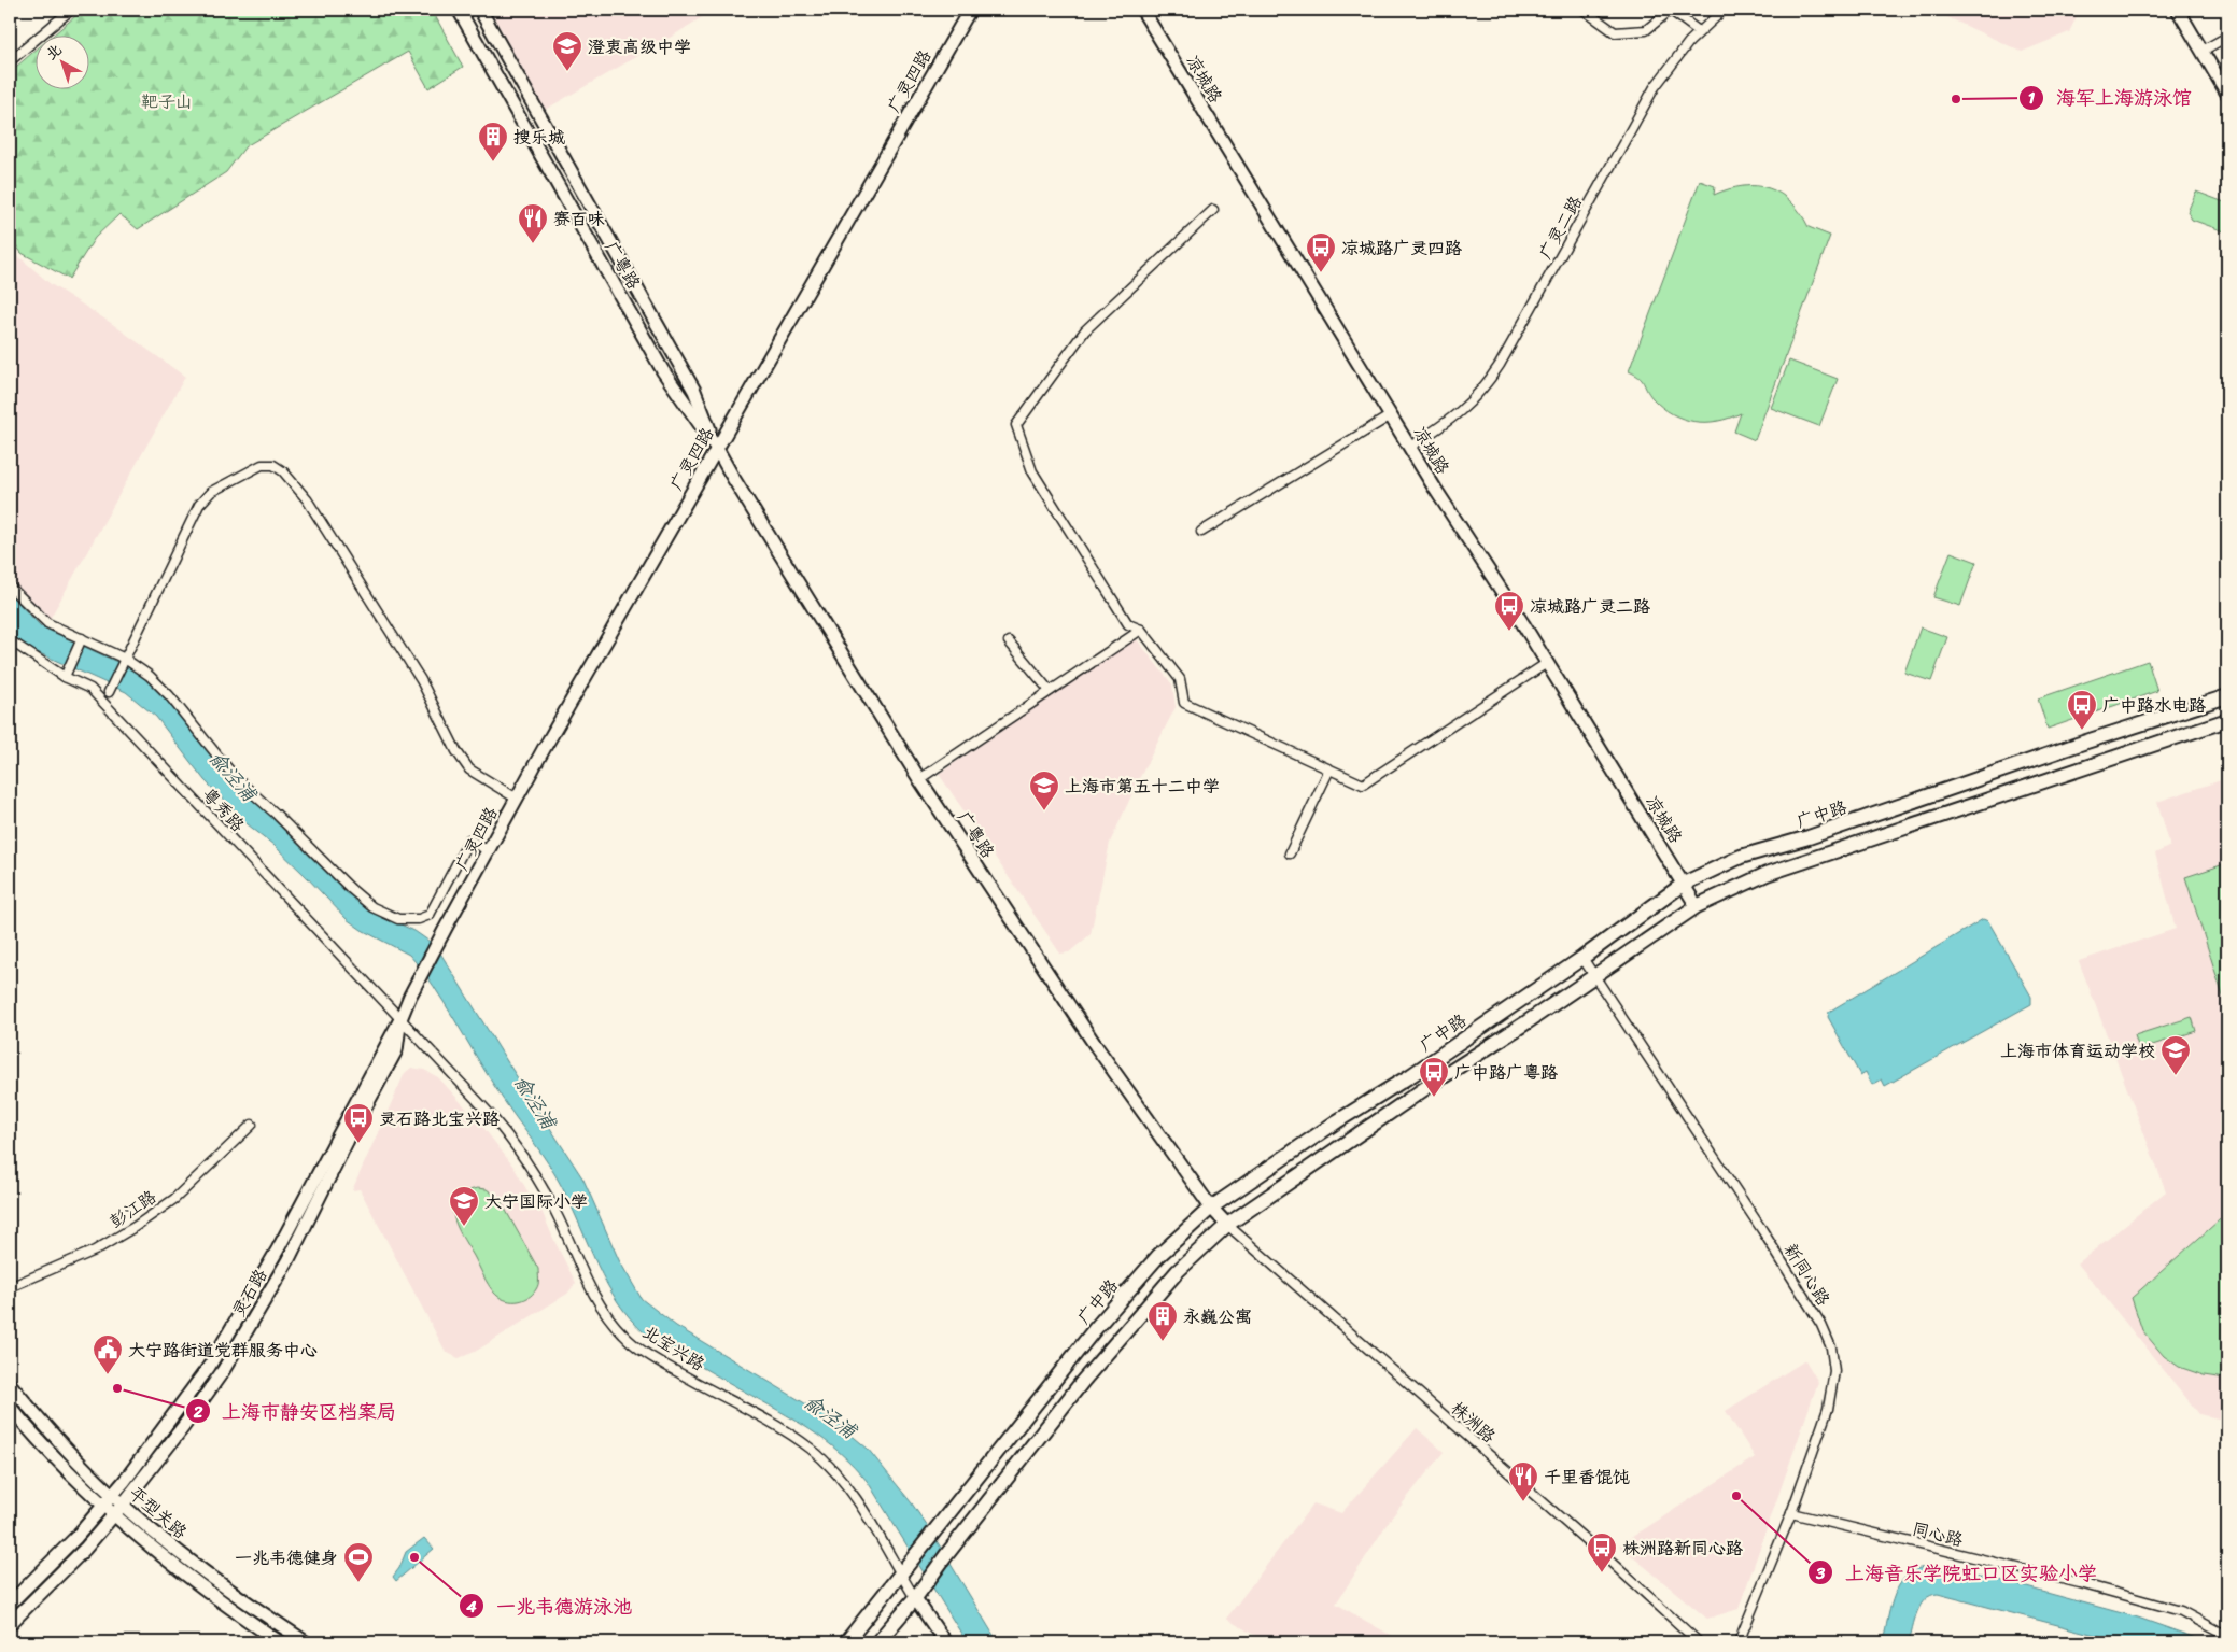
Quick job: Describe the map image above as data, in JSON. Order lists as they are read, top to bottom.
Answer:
{
  "streets": {
    "main road": [
      "凉城路",
      "广灵四路",
      "广粤路",
      "广中路",
      "灵石路",
      "北宝兴路",
      "平型关路"
    ],
    "street": [
      "广灵二路",
      "粤秀路",
      "彭江路",
      "新同心路",
      "株洲路",
      "同心路"
    ]
  },
  "crossings": [
    ["凉城路", "广灵二路"],
    ["凉城路", "广中路"],
    ["广灵四路", "广粤路"],
    ["广灵四路", "灵石路"],
    ["广粤路", "广中路"],
    ["广粤路", "株洲路"],
    ["粤秀路", "灵石路"],
    ["粤秀路", "北宝兴路"],
    ["广中路", "新同心路"],
    ["广中路", "北宝兴路"],
    ["新同心路", "同心路"],
    ["灵石路", "北宝兴路"],
    ["灵石路", "平型关路"]
  ],
  "water": ["俞泾浦"],
  "parks": ["靶子山"],
  "places": {
    "school or university": [
      "澄衷高级中学",
      "上海市第五十二中学",
      "上海市体育运动学校",
      "大宁国际小学"
    ],
    "other": [
      "海军上海游泳馆",
      "上海市静安区档案局",
      "上海音乐学院虹口区实验小学",
      "一兆韦德游泳池"
    ],
    "building": ["搜乐城", "永巍公寓"],
    "restaurant": ["赛百味", "千里香馄饨"],
    "bus stop": [
      "凉城路广灵四路",
      "凉城路广灵二路",
      "广中路水电路",
      "广中路广粤路",
      "灵石路北宝兴路",
      "株洲路新同心路"
    ],
    "public building": ["大宁路街道党群服务中心"],
    "sports": ["一兆韦德健身"]
  },
  "north": "top left"
}
